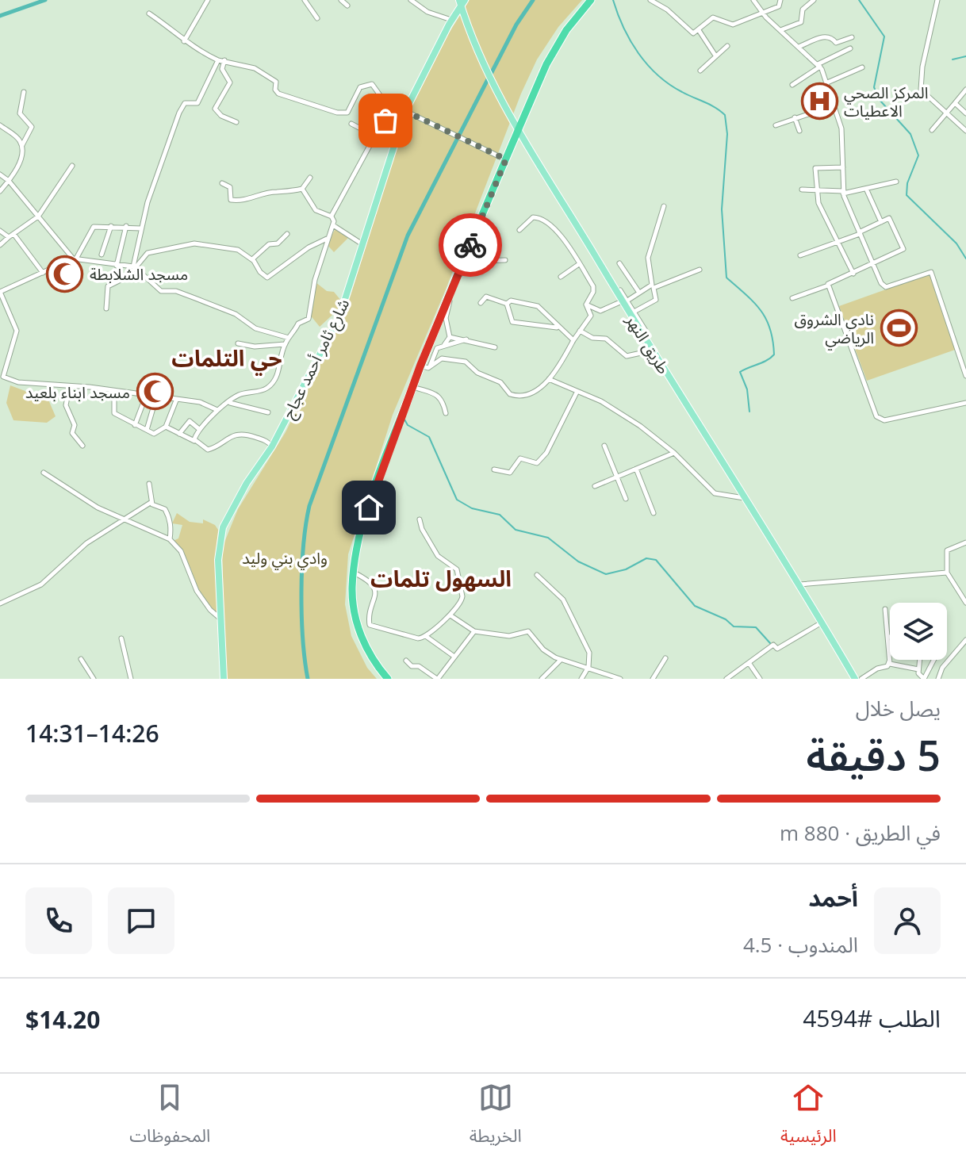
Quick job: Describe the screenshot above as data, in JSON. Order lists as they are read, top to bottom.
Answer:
{
  "streets": {
    "main road": ["طريق النهر", "شارع ثامر أحمد عجاج"]
  },
  "crossings": [
    ["طريق النهر", "شارع ثامر أحمد عجاج"]
  ],
  "districts": ["حي التلمات", "السهول تلمات"],
  "parks": ["وادي بني وليد"],
  "places": {
    "hospital": ["المركز الصحي الاعطيات"],
    "mosque": ["مسجد الشلابطة", "مسجد ابناء بلعيد"],
    "sports": ["نادي الشروق الرياضي"]
  },
  "page": {
    "heading": ["5 دقيقة", "يصل خلال", "14:26–14:31"],
    "panel": [
      "أحمد",
      "المندوب · 4.5",
      "الطلب #4594",
      "$14.20"
    ],
    "bar": "في الطريق · 880 m",
    "tabs": ["الرئيسية", "الخريطة", "المحفوظات"]
  }
}
